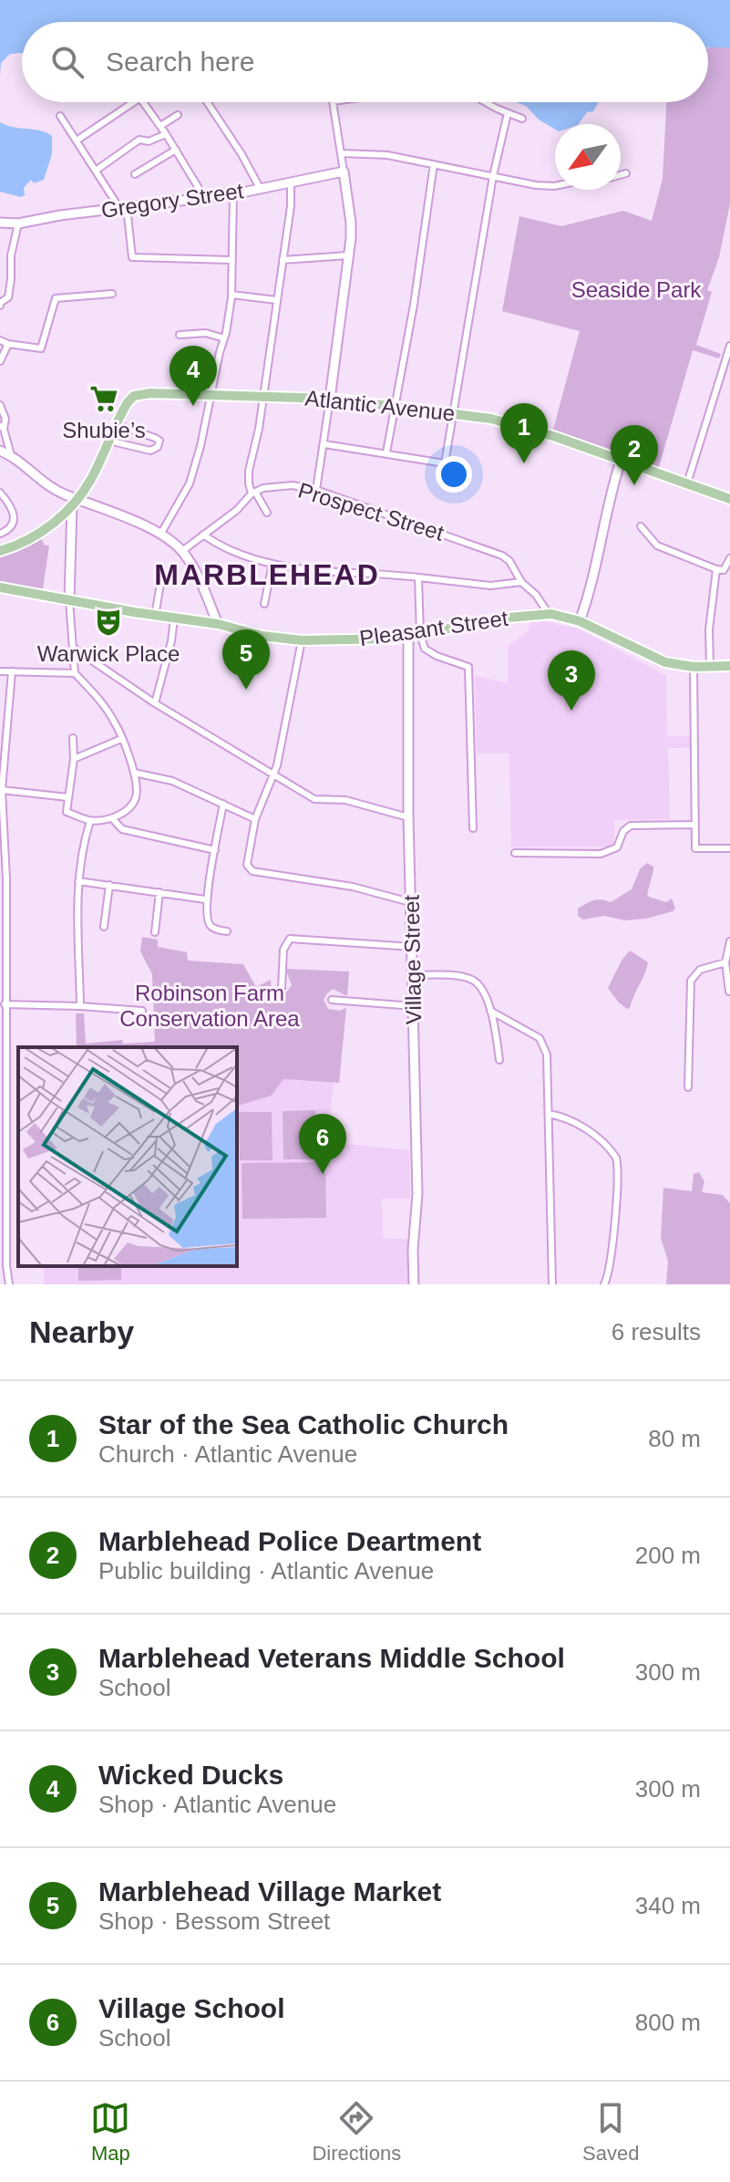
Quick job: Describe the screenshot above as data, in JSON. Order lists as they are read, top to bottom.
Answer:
{
  "streets": {
    "main road": [
      "Gregory Street",
      "Atlantic Avenue",
      "Pleasant Street",
      "Village Street"
    ],
    "street": ["Prospect Street"]
  },
  "crossings": [
    ["Prospect Street", "Pleasant Street"],
    ["Pleasant Street", "Village Street"]
  ],
  "districts": ["MARBLEHEAD"],
  "parks": ["Seaside Park", "Robinson Farm Conservation Area"],
  "places": {
    "supermarket": ["Shubie’s"],
    "theatre": ["Warwick Place"]
  },
  "north": "bottom left",
  "page": {
    "search": "Search here",
    "pins": [
      "4",
      "1",
      "2",
      "5",
      "3",
      "6"
    ],
    "heading": ["Nearby", "6 results"],
    "list": [
      {
        "mark": "1",
        "name": "Star of the Sea Catholic Church",
        "note": "Church · Atlantic Avenue",
        "value": "80 m"
      },
      {
        "mark": "2",
        "name": "Marblehead Police Deartment",
        "note": "Public building · Atlantic Avenue",
        "value": "200 m"
      },
      {
        "mark": "3",
        "name": "Marblehead Veterans Middle School",
        "note": "School",
        "value": "300 m"
      },
      {
        "mark": "4",
        "name": "Wicked Ducks",
        "note": "Shop · Atlantic Avenue",
        "value": "300 m"
      },
      {
        "mark": "5",
        "name": "Marblehead Village Market",
        "note": "Shop · Bessom Street",
        "value": "340 m"
      },
      {
        "mark": "6",
        "name": "Village School",
        "note": "School",
        "value": "800 m"
      }
    ],
    "nav": ["Map", "Directions", "Saved"]
  }
}
